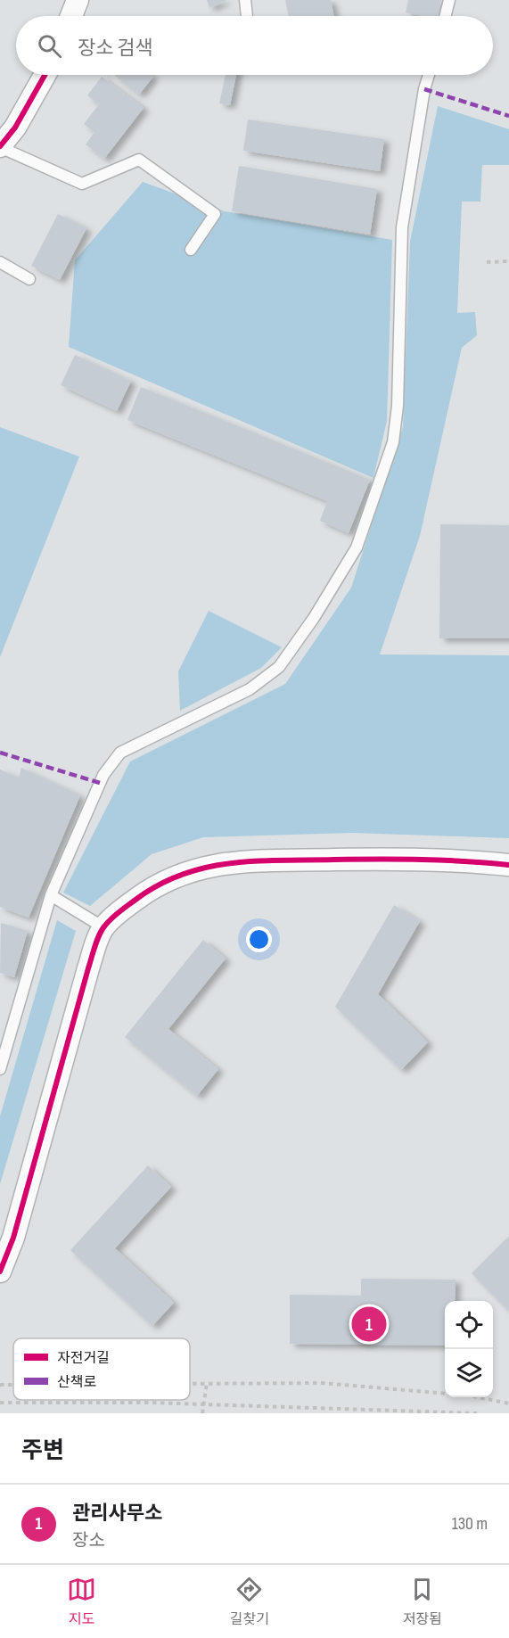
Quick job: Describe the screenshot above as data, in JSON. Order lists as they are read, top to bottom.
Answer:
{
  "legend": ["자전거길", "산책로"],
  "page": {
    "search": "장소 검색",
    "pins": "1",
    "heading": "주변",
    "list": [
      {
        "mark": "1",
        "name": "관리사무소",
        "note": "장소",
        "value": "130 m"
      }
    ],
    "nav": ["지도", "길찾기", "저장됨"]
  }
}
